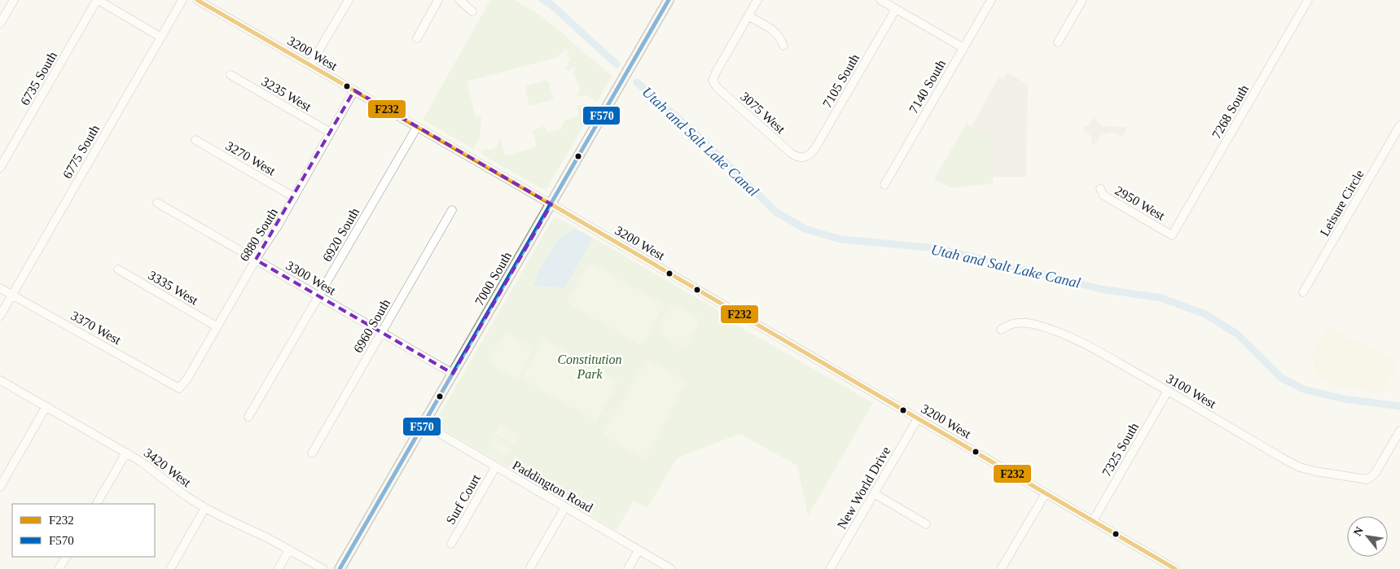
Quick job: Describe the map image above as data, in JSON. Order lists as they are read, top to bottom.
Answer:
{
  "streets": {
    "main road": ["7000 South"],
    "street": [
      "3200 West",
      "6735 South",
      "7105 South",
      "7140 South",
      "3235 West",
      "7268 South",
      "3075 West",
      "6775 South",
      "3270 West",
      "2950 West",
      "Leisure Circle",
      "6880 South",
      "6920 South",
      "3300 West",
      "3335 West",
      "6960 South",
      "3370 West",
      "3100 West",
      "7325 South",
      "3420 West",
      "Paddington Road",
      "New World Drive",
      "Surf Court"
    ]
  },
  "crossings": [
    ["3200 West", "6880 South"],
    ["3200 West", "6920 South"],
    ["3200 West", "7000 South"],
    ["3200 West", "7325 South"],
    ["3200 West", "New World Drive"],
    ["7105 South", "3075 West"],
    ["3235 West", "6880 South"],
    ["7268 South", "2950 West"],
    ["6775 South", "3370 West"],
    ["3270 West", "6880 South"],
    ["6880 South", "3300 West"],
    ["6880 South", "3335 West"],
    ["6880 South", "3370 West"],
    ["6920 South", "3300 West"],
    ["3300 West", "7000 South"],
    ["3300 West", "6960 South"],
    ["7000 South", "Paddington Road"],
    ["3100 West", "7325 South"],
    ["Paddington Road", "Surf Court"]
  ],
  "water": ["Utah and Salt Lake Canal"],
  "parks": ["Constitution Park"],
  "lines": ["transit line F232", "transit line F570"],
  "legend": ["F232", "F570"],
  "north": "top left"
}
